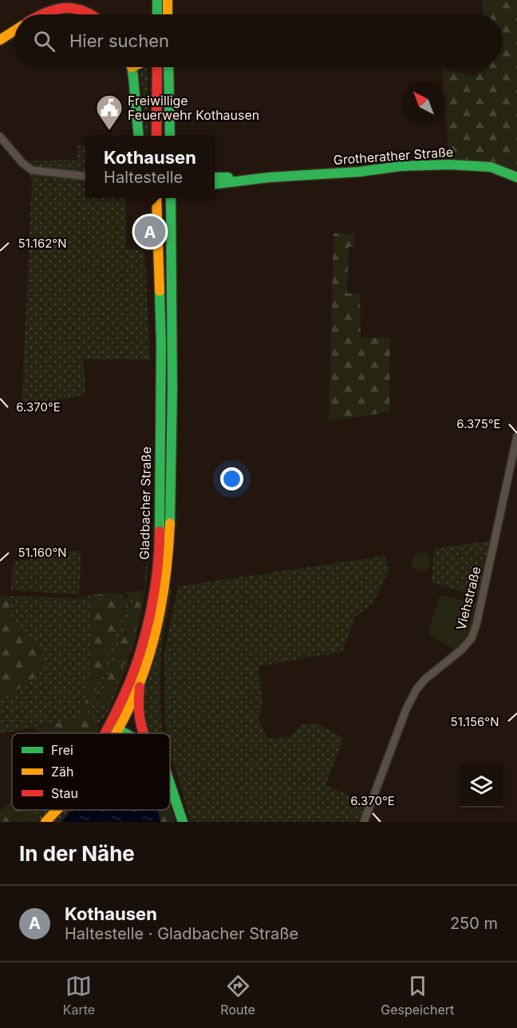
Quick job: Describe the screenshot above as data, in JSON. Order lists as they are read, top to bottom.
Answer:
{
  "streets": {
    "main road": ["Grotherather Straße", "Gladbacher Straße"],
    "street": ["Viehstraße"]
  },
  "places": {
    "public building": ["Freiwillige Feuerwehr Kothausen"]
  },
  "legend": ["Frei", "Zäh", "Stau"],
  "north": "top left",
  "page": {
    "search": "Hier suchen",
    "popup": ["Kothausen", "Haltestelle"],
    "pins": "A",
    "heading": "In der Nähe",
    "list": [
      {
        "mark": "A",
        "name": "Kothausen",
        "note": "Haltestelle · Gladbacher Straße",
        "value": "250 m"
      }
    ],
    "nav": ["Karte", "Route", "Gespeichert"]
  },
  "coordinates": [
    "51.162°N",
    "6.370°E",
    "6.375°E",
    "51.160°N",
    "51.156°N"
  ]
}
